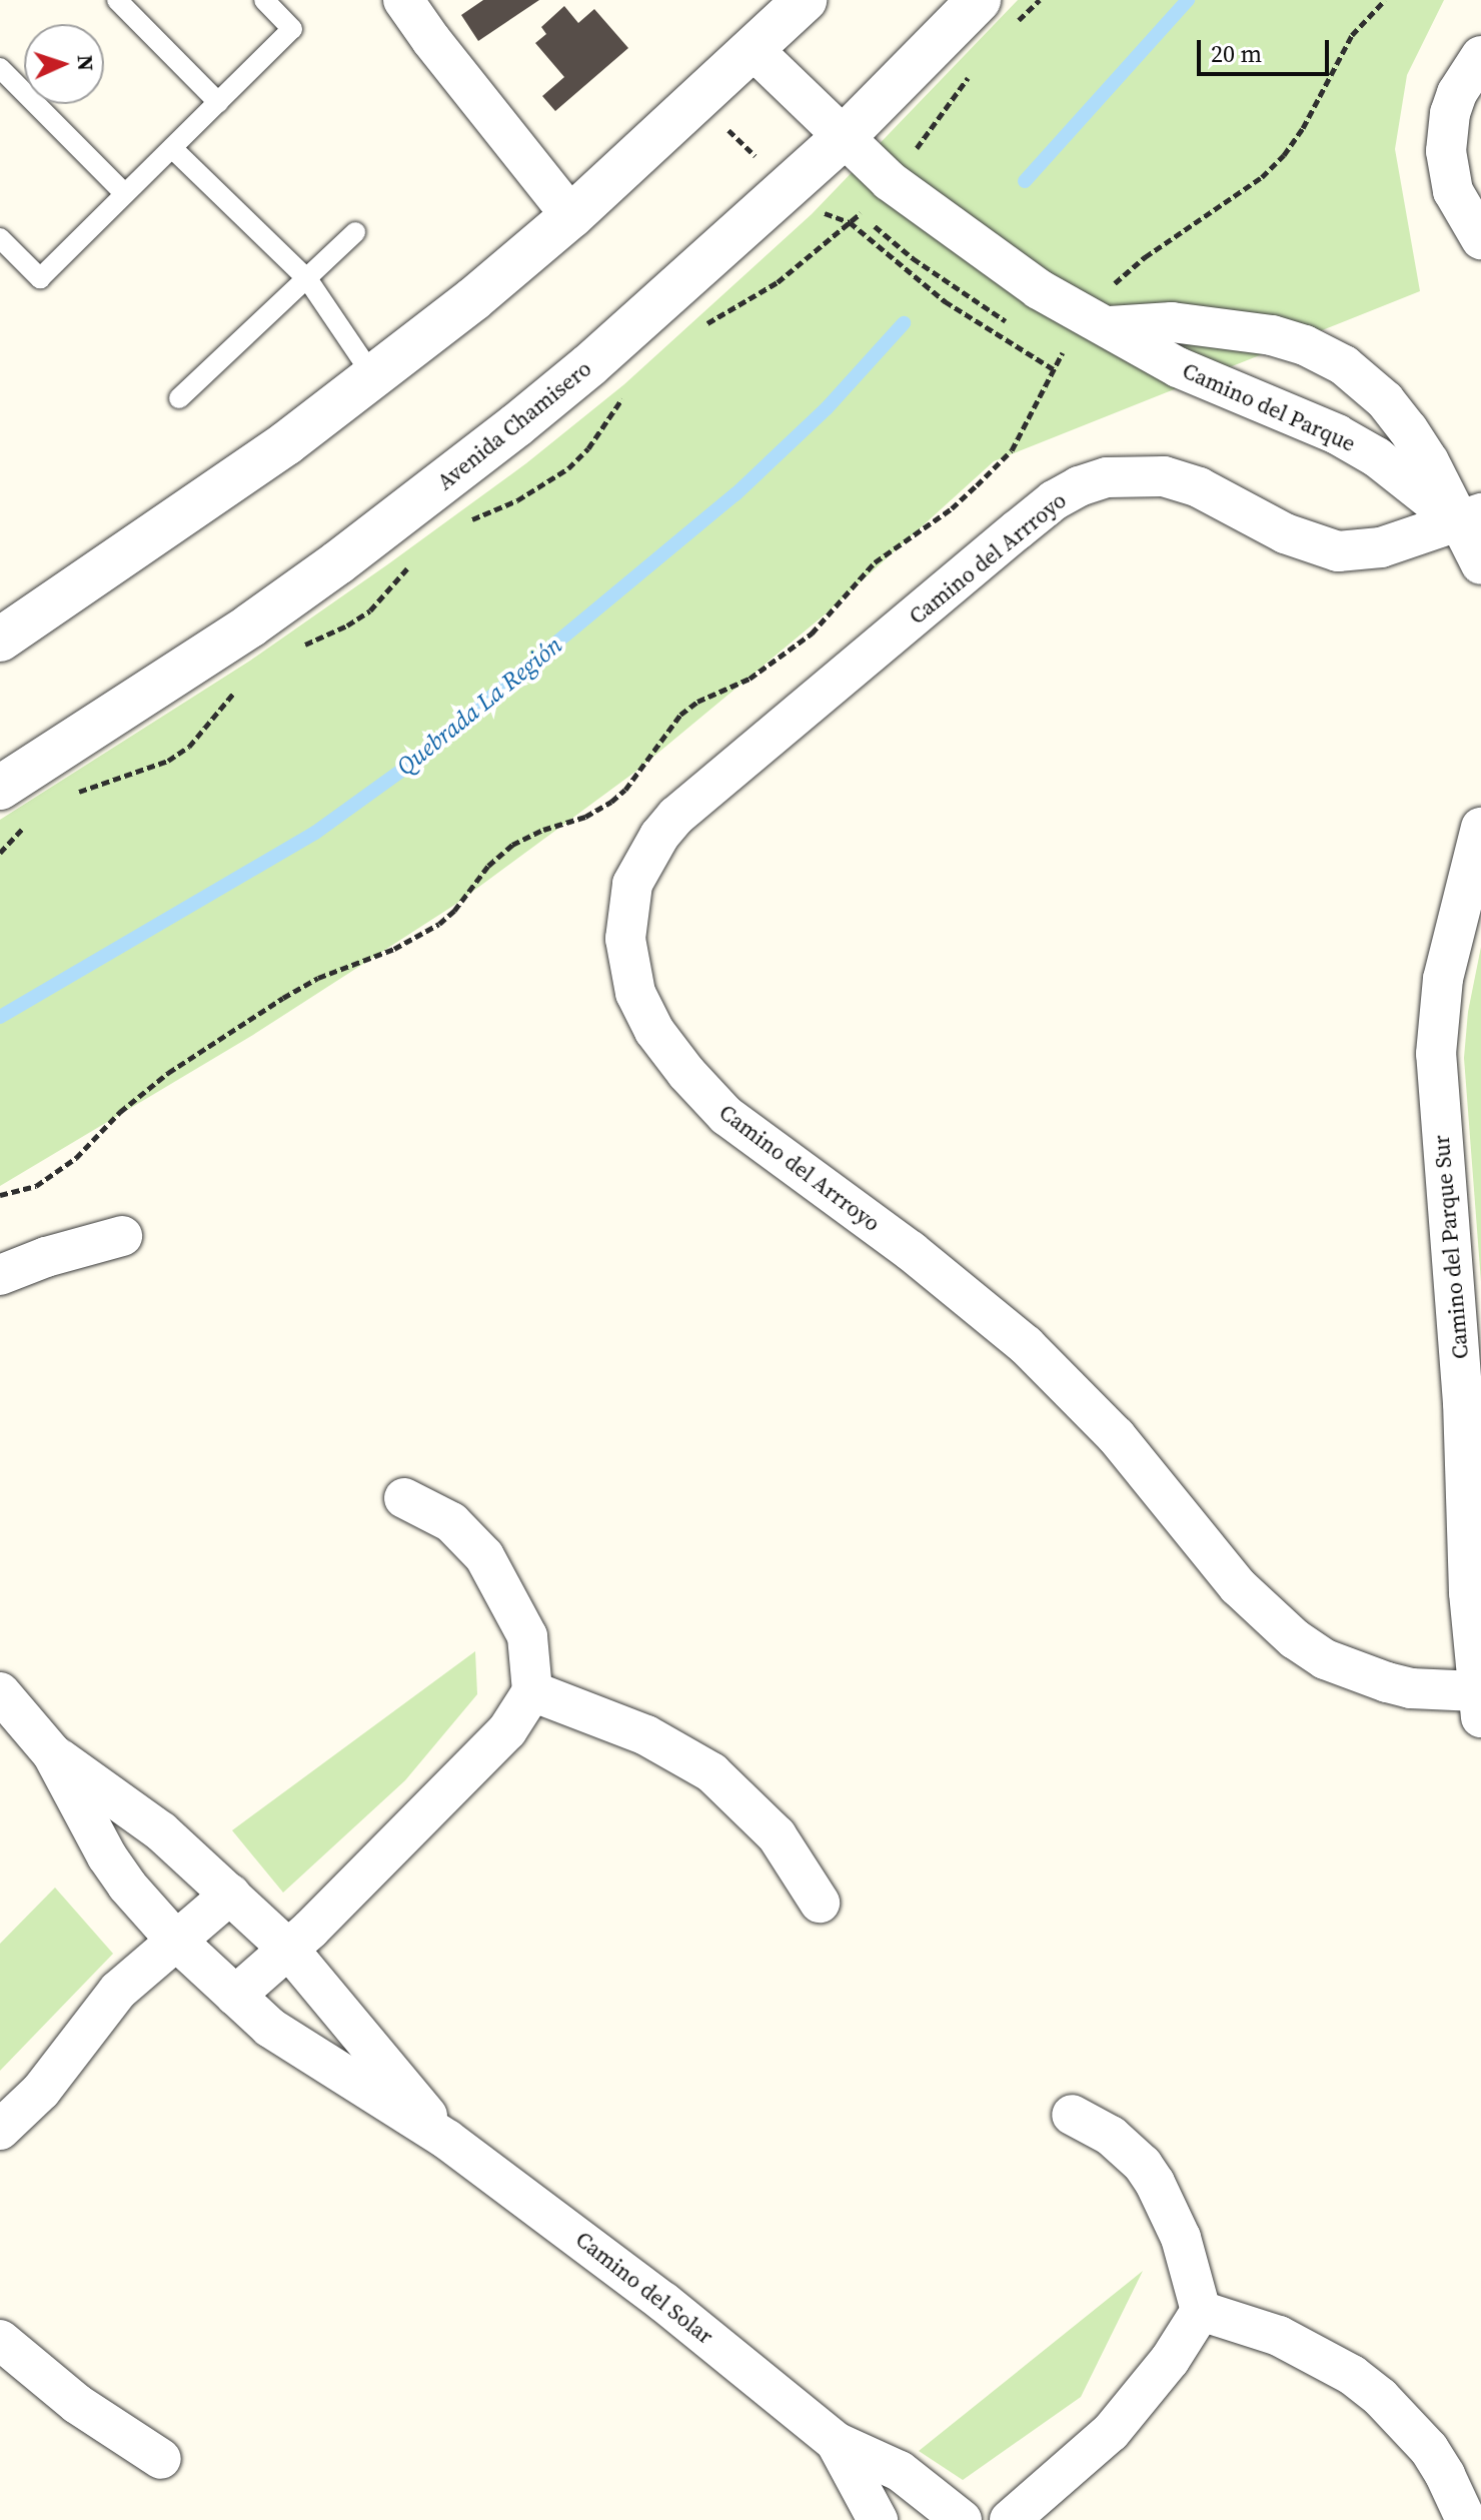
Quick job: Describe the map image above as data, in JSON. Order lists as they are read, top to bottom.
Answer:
{
  "streets": {
    "street": [
      "Camino del Parque",
      "Avenida Chamisero",
      "Camino del Arrroyo",
      "Camino del Parque Sur",
      "Camino del Solar"
    ]
  },
  "crossings": [
    ["Camino del Parque", "Avenida Chamisero"],
    ["Camino del Parque", "Camino del Arrroyo"],
    ["Camino del Arrroyo", "Camino del Parque Sur"]
  ],
  "water": ["Quebrada La Región"],
  "scale_bar": "20 m",
  "north": "right"
}
